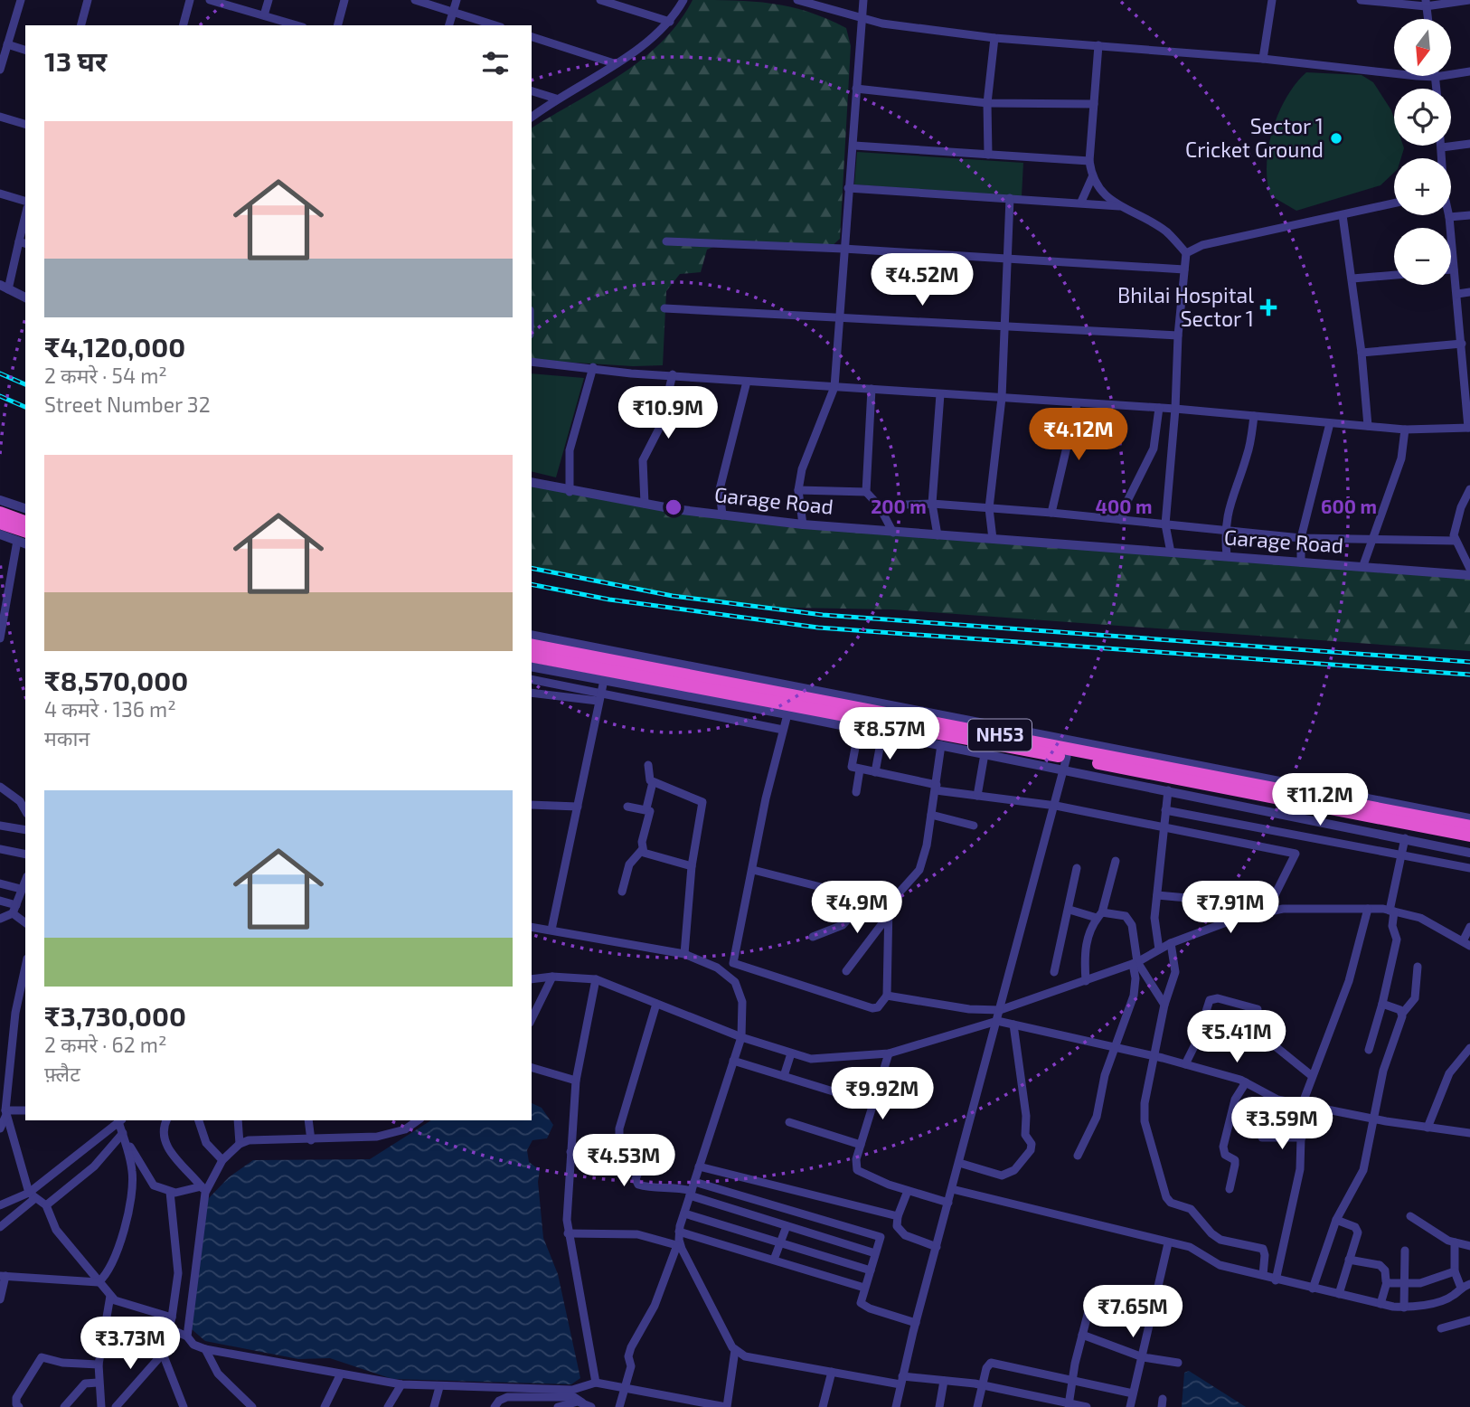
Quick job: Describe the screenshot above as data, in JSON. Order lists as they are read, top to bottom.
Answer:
{
  "streets": {
    "highway": ["NH53"],
    "street": ["Garage Road"]
  },
  "places": {
    "other": ["Sector 1 Cricket Ground"],
    "health": ["Bhilai Hospital Sector 1"]
  },
  "north": "bottom",
  "page": {
    "map_buttons": ["+", "−"],
    "heading": "13 घर",
    "list": [
      {
        "name": "₹4,120,000",
        "note": "2 कमरे · 54 m² · Street Number 32"
      },
      {
        "name": "₹8,570,000",
        "note": "4 कमरे · 136 m² · मकान"
      },
      {
        "name": "₹3,730,000",
        "note": "2 कमरे · 62 m² · फ़्लैट"
      }
    ],
    "price": [
      "₹4.52M",
      "₹10.9M",
      "₹4.12M",
      "₹8.57M",
      "₹11.2M",
      "₹4.9M",
      "₹7.91M",
      "₹5.41M",
      "₹9.92M",
      "₹3.59M",
      "₹4.53M",
      "₹7.65M",
      "₹3.73M"
    ]
  },
  "rings": ["200 m", "400 m", "600 m"]
}
